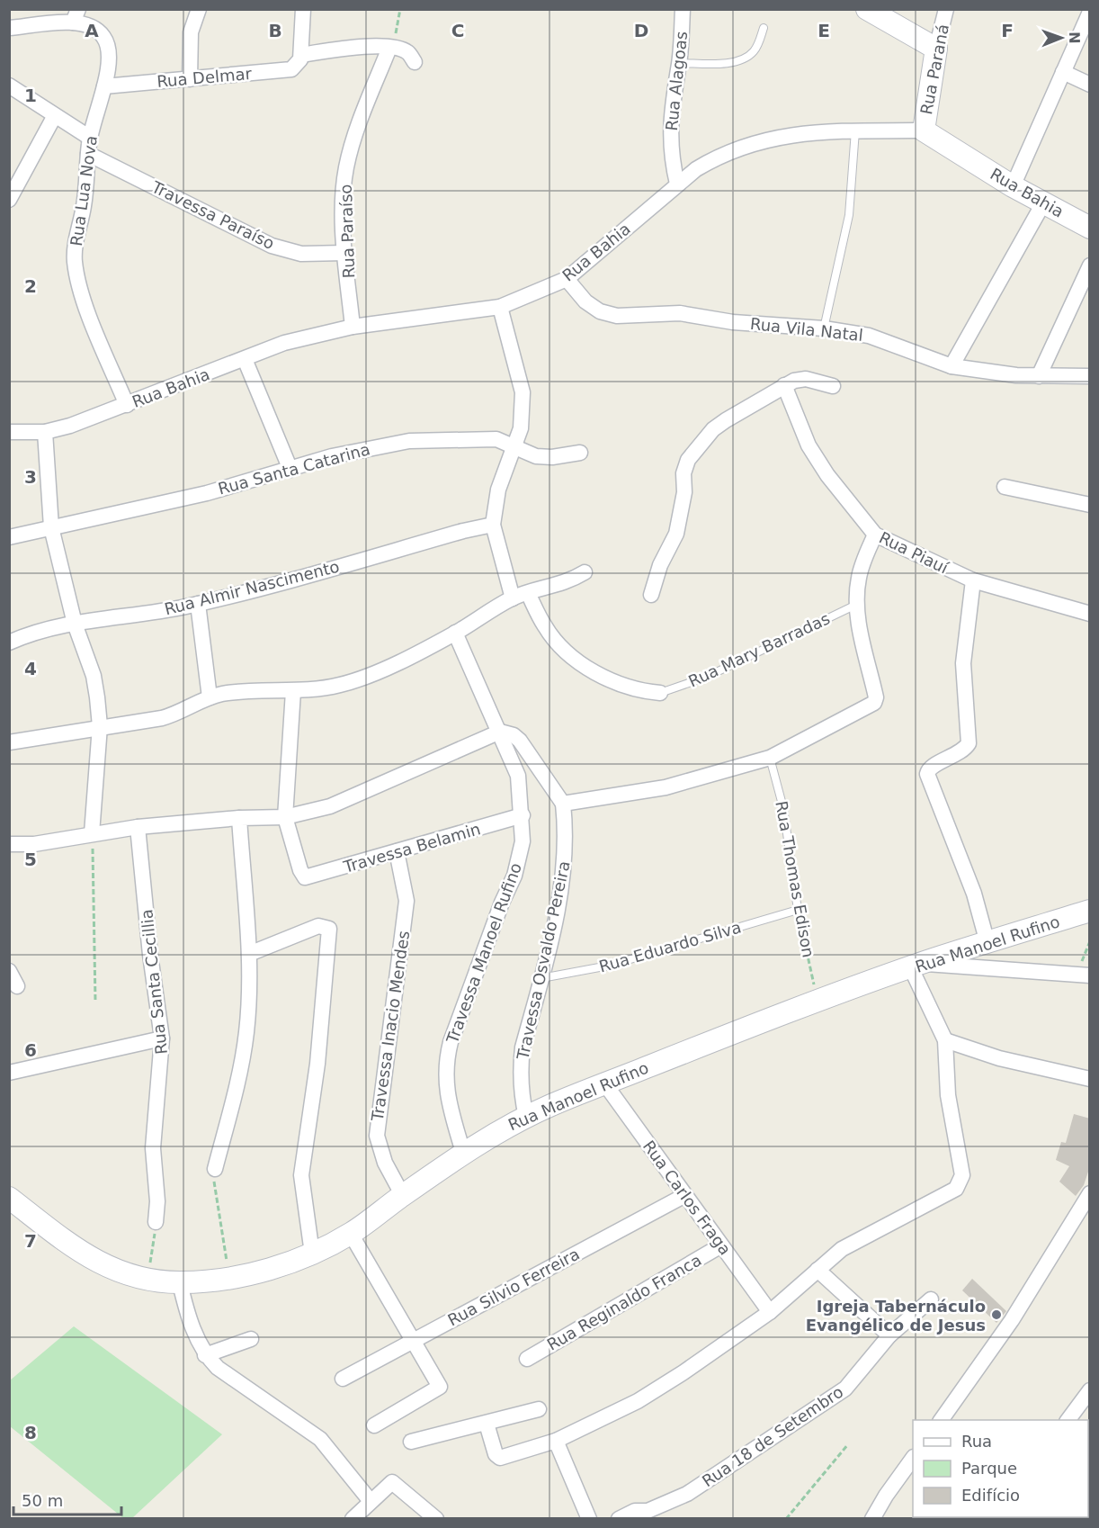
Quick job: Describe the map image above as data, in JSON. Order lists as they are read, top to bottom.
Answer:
{
  "streets": {
    "main road": ["Rua Paraná", "Rua Bahia", "Rua Manoel Rufino"],
    "street": [
      "Rua Delmar",
      "Rua Alagoas",
      "Rua Lua Nova",
      "Travessa Paraíso",
      "Rua Paraíso",
      "Rua Vila Natal",
      "Rua Santa Catarina",
      "Rua Piauí",
      "Rua Almir Nascimento",
      "Travessa Belamin",
      "Travessa Manoel Rufino",
      "Travessa Osvaldo Pereira",
      "Rua Santa Cecillia",
      "Travessa Inacio Mendes",
      "Rua Carlos Fraga",
      "Rua Silvio Ferreira",
      "Rua Reginaldo Franca",
      "Rua 18 de Setembro"
    ],
    "lane": ["Rua Mary Barradas", "Rua Thomas Edison", "Rua Eduardo Silva"]
  },
  "crossings": [
    ["Rua Paraná", "Rua Bahia"],
    ["Rua Delmar", "Rua Lua Nova"],
    ["Rua Delmar", "Rua Paraíso"],
    ["Rua Alagoas", "Rua Bahia"],
    ["Rua Lua Nova", "Rua Bahia"],
    ["Rua Lua Nova", "Travessa Paraíso"],
    ["Rua Bahia", "Rua Paraíso"],
    ["Rua Bahia", "Rua Vila Natal"],
    ["Travessa Paraíso", "Rua Paraíso"],
    ["Travessa Belamin", "Travessa Manoel Rufino"],
    ["Travessa Belamin", "Travessa Inacio Mendes"],
    ["Rua Thomas Edison", "Rua Manoel Rufino"],
    ["Rua Thomas Edison", "Rua Eduardo Silva"],
    ["Rua Manoel Rufino", "Travessa Manoel Rufino"],
    ["Rua Manoel Rufino", "Travessa Osvaldo Pereira"],
    ["Rua Manoel Rufino", "Travessa Inacio Mendes"],
    ["Rua Manoel Rufino", "Rua Carlos Fraga"],
    ["Rua Eduardo Silva", "Travessa Osvaldo Pereira"],
    ["Rua Carlos Fraga", "Rua Silvio Ferreira"],
    ["Rua Carlos Fraga", "Rua Reginaldo Franca"]
  ],
  "places": ["Igreja Tabernáculo Evangélico de Jesus"],
  "legend": ["Rua", "Parque", "Edifício"],
  "scale_bar": "50 m",
  "north": "right",
  "grid": {
    "columns": [
      "A",
      "B",
      "C",
      "D",
      "E",
      "F"
    ],
    "rows": [
      "1",
      "2",
      "3",
      "4",
      "5",
      "6",
      "7",
      "8"
    ]
  }
}
